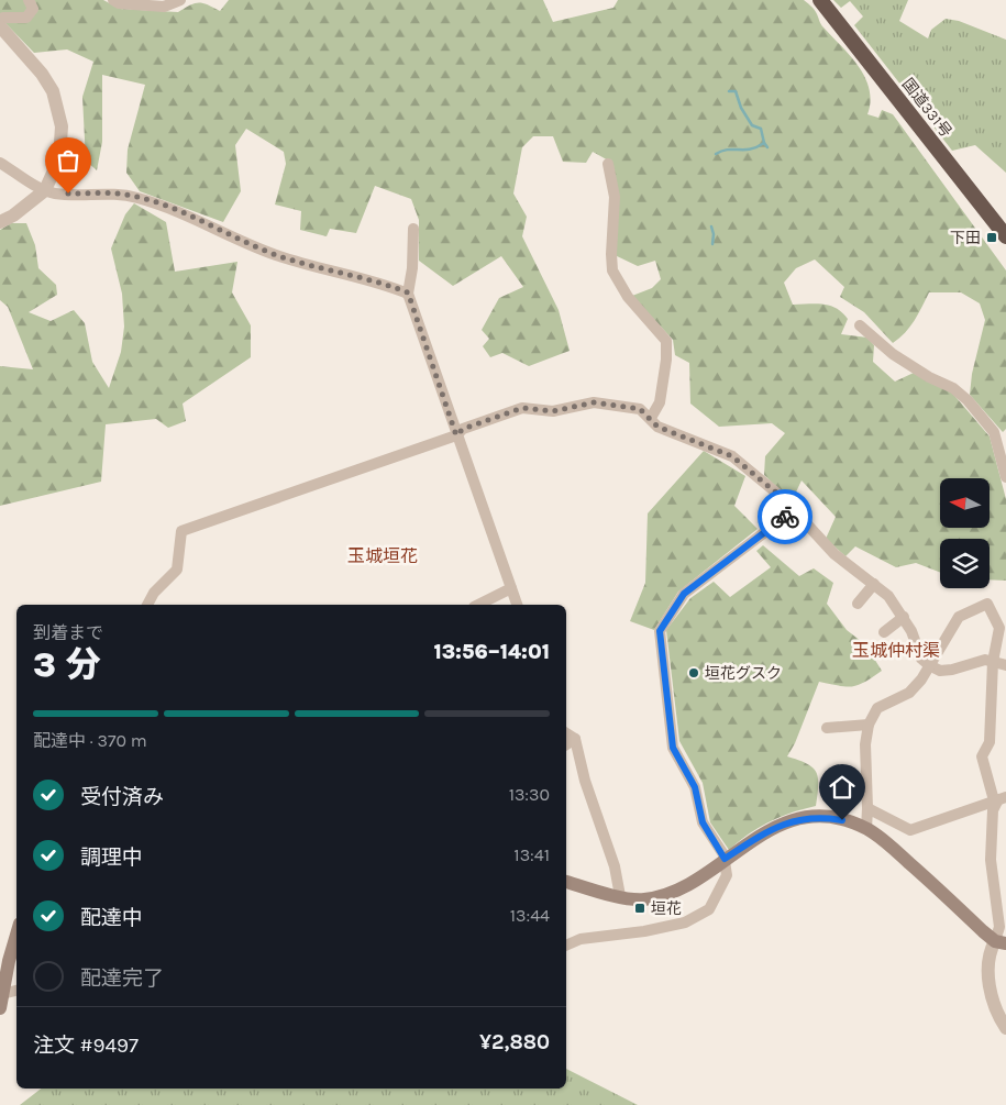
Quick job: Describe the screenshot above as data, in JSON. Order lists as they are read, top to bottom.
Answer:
{
  "streets": {
    "highway": ["国道331号"]
  },
  "districts": ["玉城垣花", "玉城仲村渠"],
  "places": {
    "transit": ["下田", "垣花"],
    "other": ["垣花グスク"]
  },
  "north": "left",
  "page": {
    "heading": ["3 分", "到着まで", "13:56–14:01"],
    "panel": ["注文 #9497", "¥2,880"],
    "bar": "配達中 · 370 m",
    "list": [
      ["受付済み", "13:30"],
      ["調理中", "13:41"],
      ["配達中", "13:44"],
      "配達完了"
    ]
  }
}
